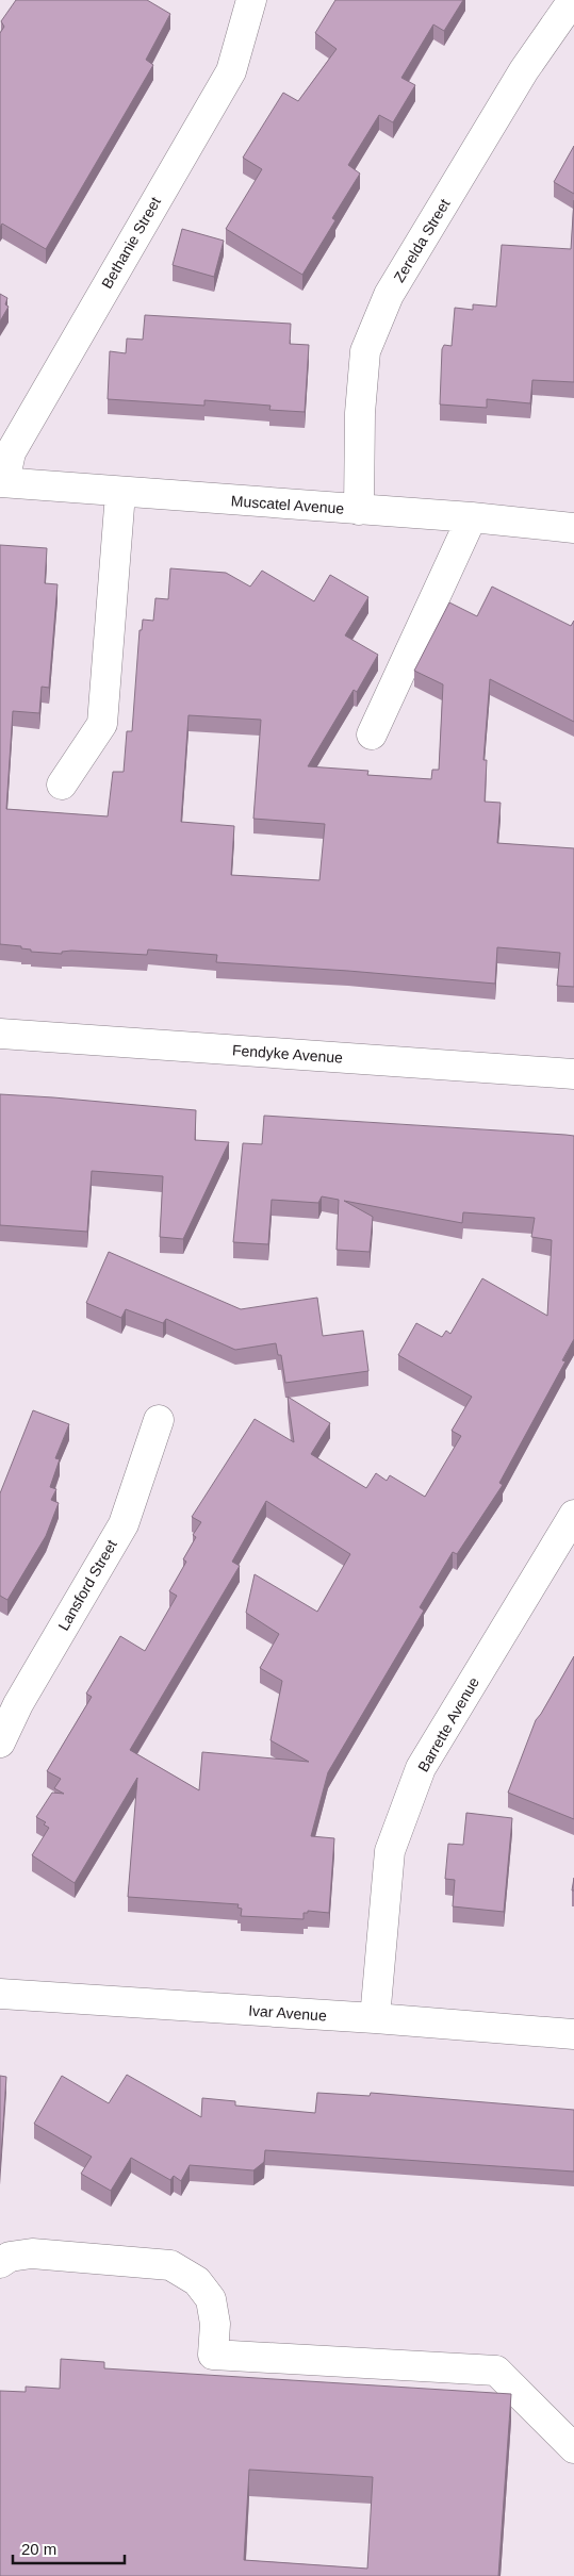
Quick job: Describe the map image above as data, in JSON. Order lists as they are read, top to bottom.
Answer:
{
  "streets": {
    "street": [
      "Zerelda Street",
      "Bethanie Street",
      "Muscatel Avenue",
      "Fendyke Avenue",
      "Lansford Street",
      "Barrette Avenue",
      "Ivar Avenue"
    ]
  },
  "crossings": [
    ["Zerelda Street", "Muscatel Avenue"],
    ["Bethanie Street", "Muscatel Avenue"],
    ["Barrette Avenue", "Ivar Avenue"]
  ],
  "scale_bar": "20 m"
}
